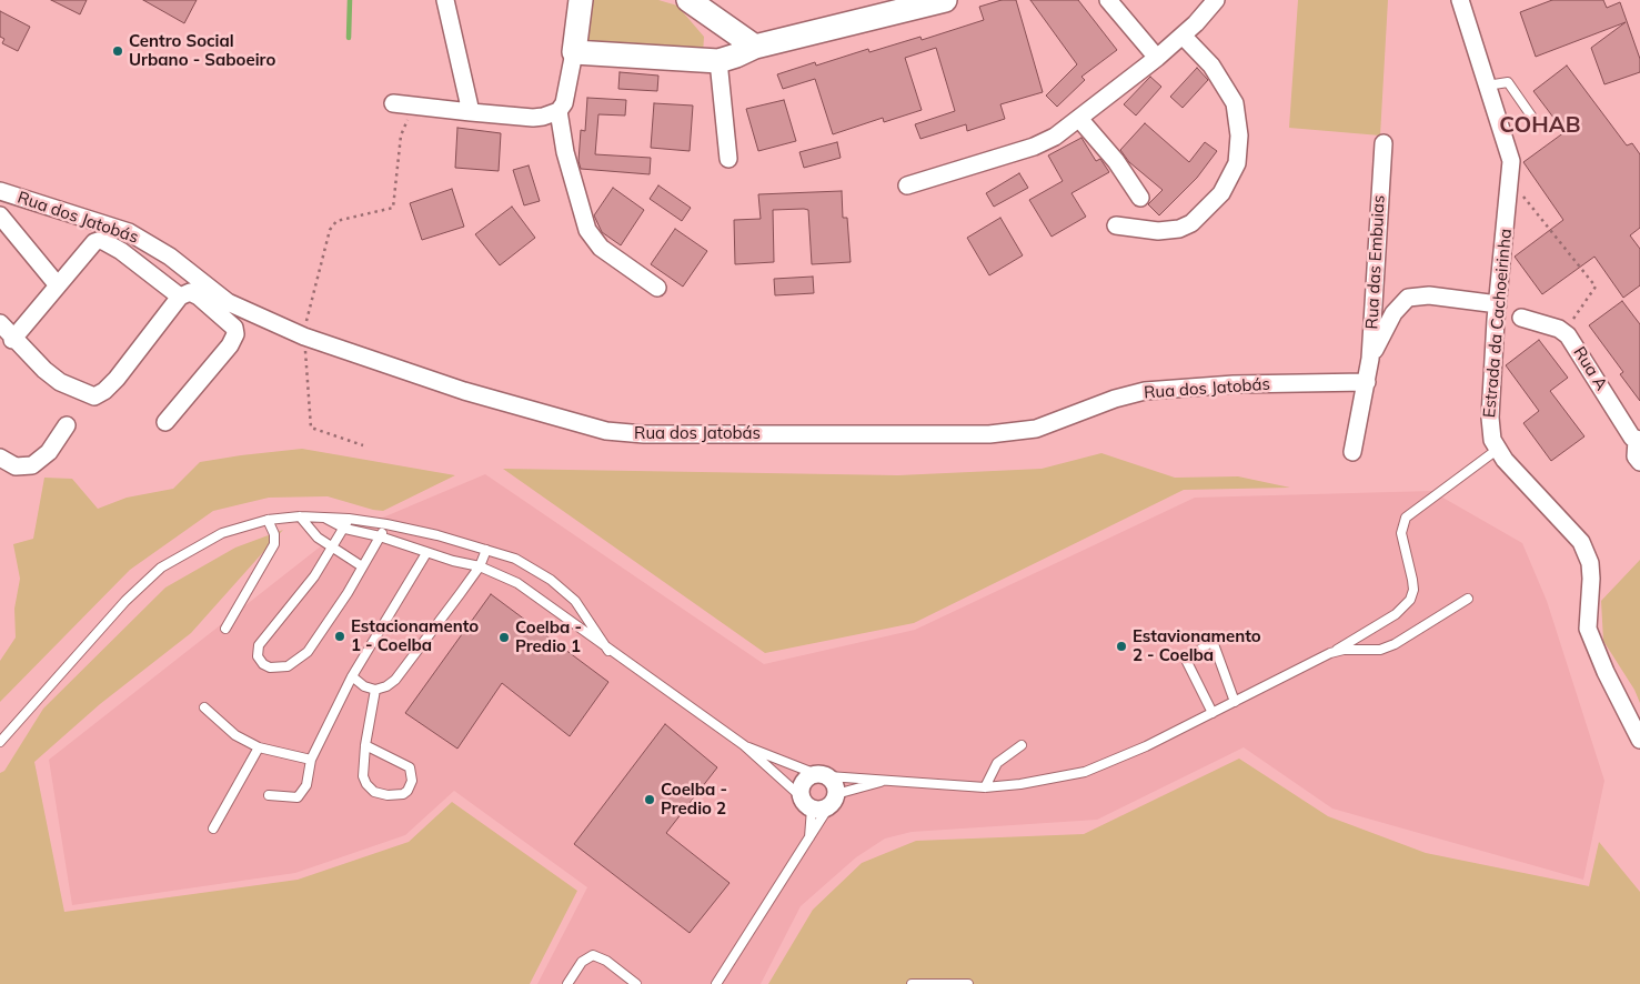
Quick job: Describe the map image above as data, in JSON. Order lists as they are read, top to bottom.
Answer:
{
  "streets": {
    "street": [
      "Rua dos Jatobás",
      "Rua das Embuias",
      "Estrada da Cachoeirinha",
      "Rua A"
    ]
  },
  "crossings": [
    ["Rua dos Jatobás", "Rua das Embuias"]
  ],
  "districts": ["COHAB"],
  "places": [
    "Centro Social Urbano - Saboeiro",
    "Estacionamento 1 - Coelba",
    "Coelba - Predio 1",
    "Estavionamento 2 - Coelba",
    "Coelba - Predio 2"
  ]
}
